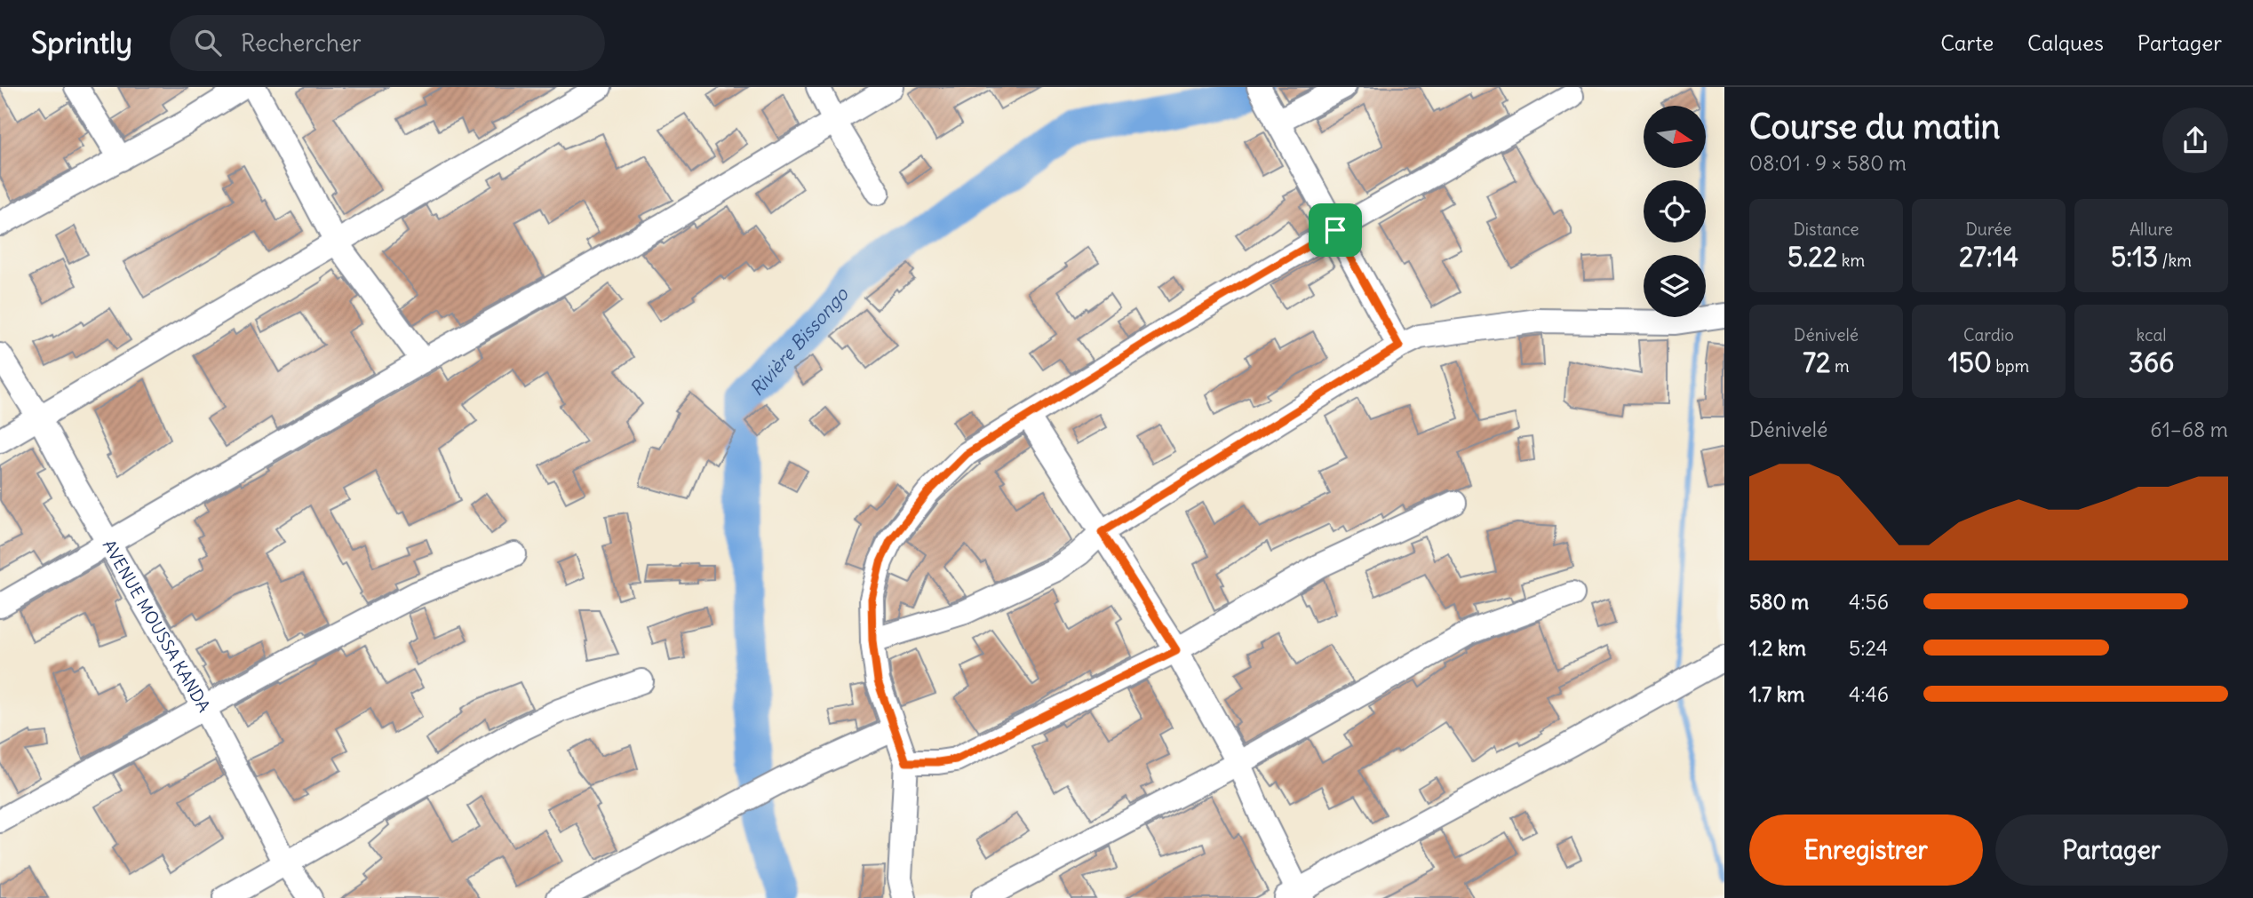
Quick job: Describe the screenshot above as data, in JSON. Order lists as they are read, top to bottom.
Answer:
{
  "streets": {
    "street": ["AVENUE MOUSSA KANDA"]
  },
  "water": ["Rivière Bissongo"],
  "north": "right",
  "page": {
    "header": "Sprintly",
    "search": "Rechercher",
    "nav": ["Carte", "Calques", "Partager"],
    "heading": ["Course du matin", "08:01 · 9 × 580 m"],
    "stats": [
      ["Distance", "5.22 km"],
      ["Durée", "27:14"],
      ["Allure", "5:13 /km"],
      ["Dénivelé", "72 m"],
      ["Cardio", "150 bpm"],
      ["kcal", "366"]
    ],
    "chart": ["Dénivelé", "61–68 m"],
    "list": [
      {
        "name": "580 m",
        "note": "4:56"
      },
      {
        "name": "1.2 km",
        "note": "5:24"
      },
      {
        "name": "1.7 km",
        "note": "4:46"
      }
    ],
    "buttons": ["Enregistrer", "Partager"]
  }
}
